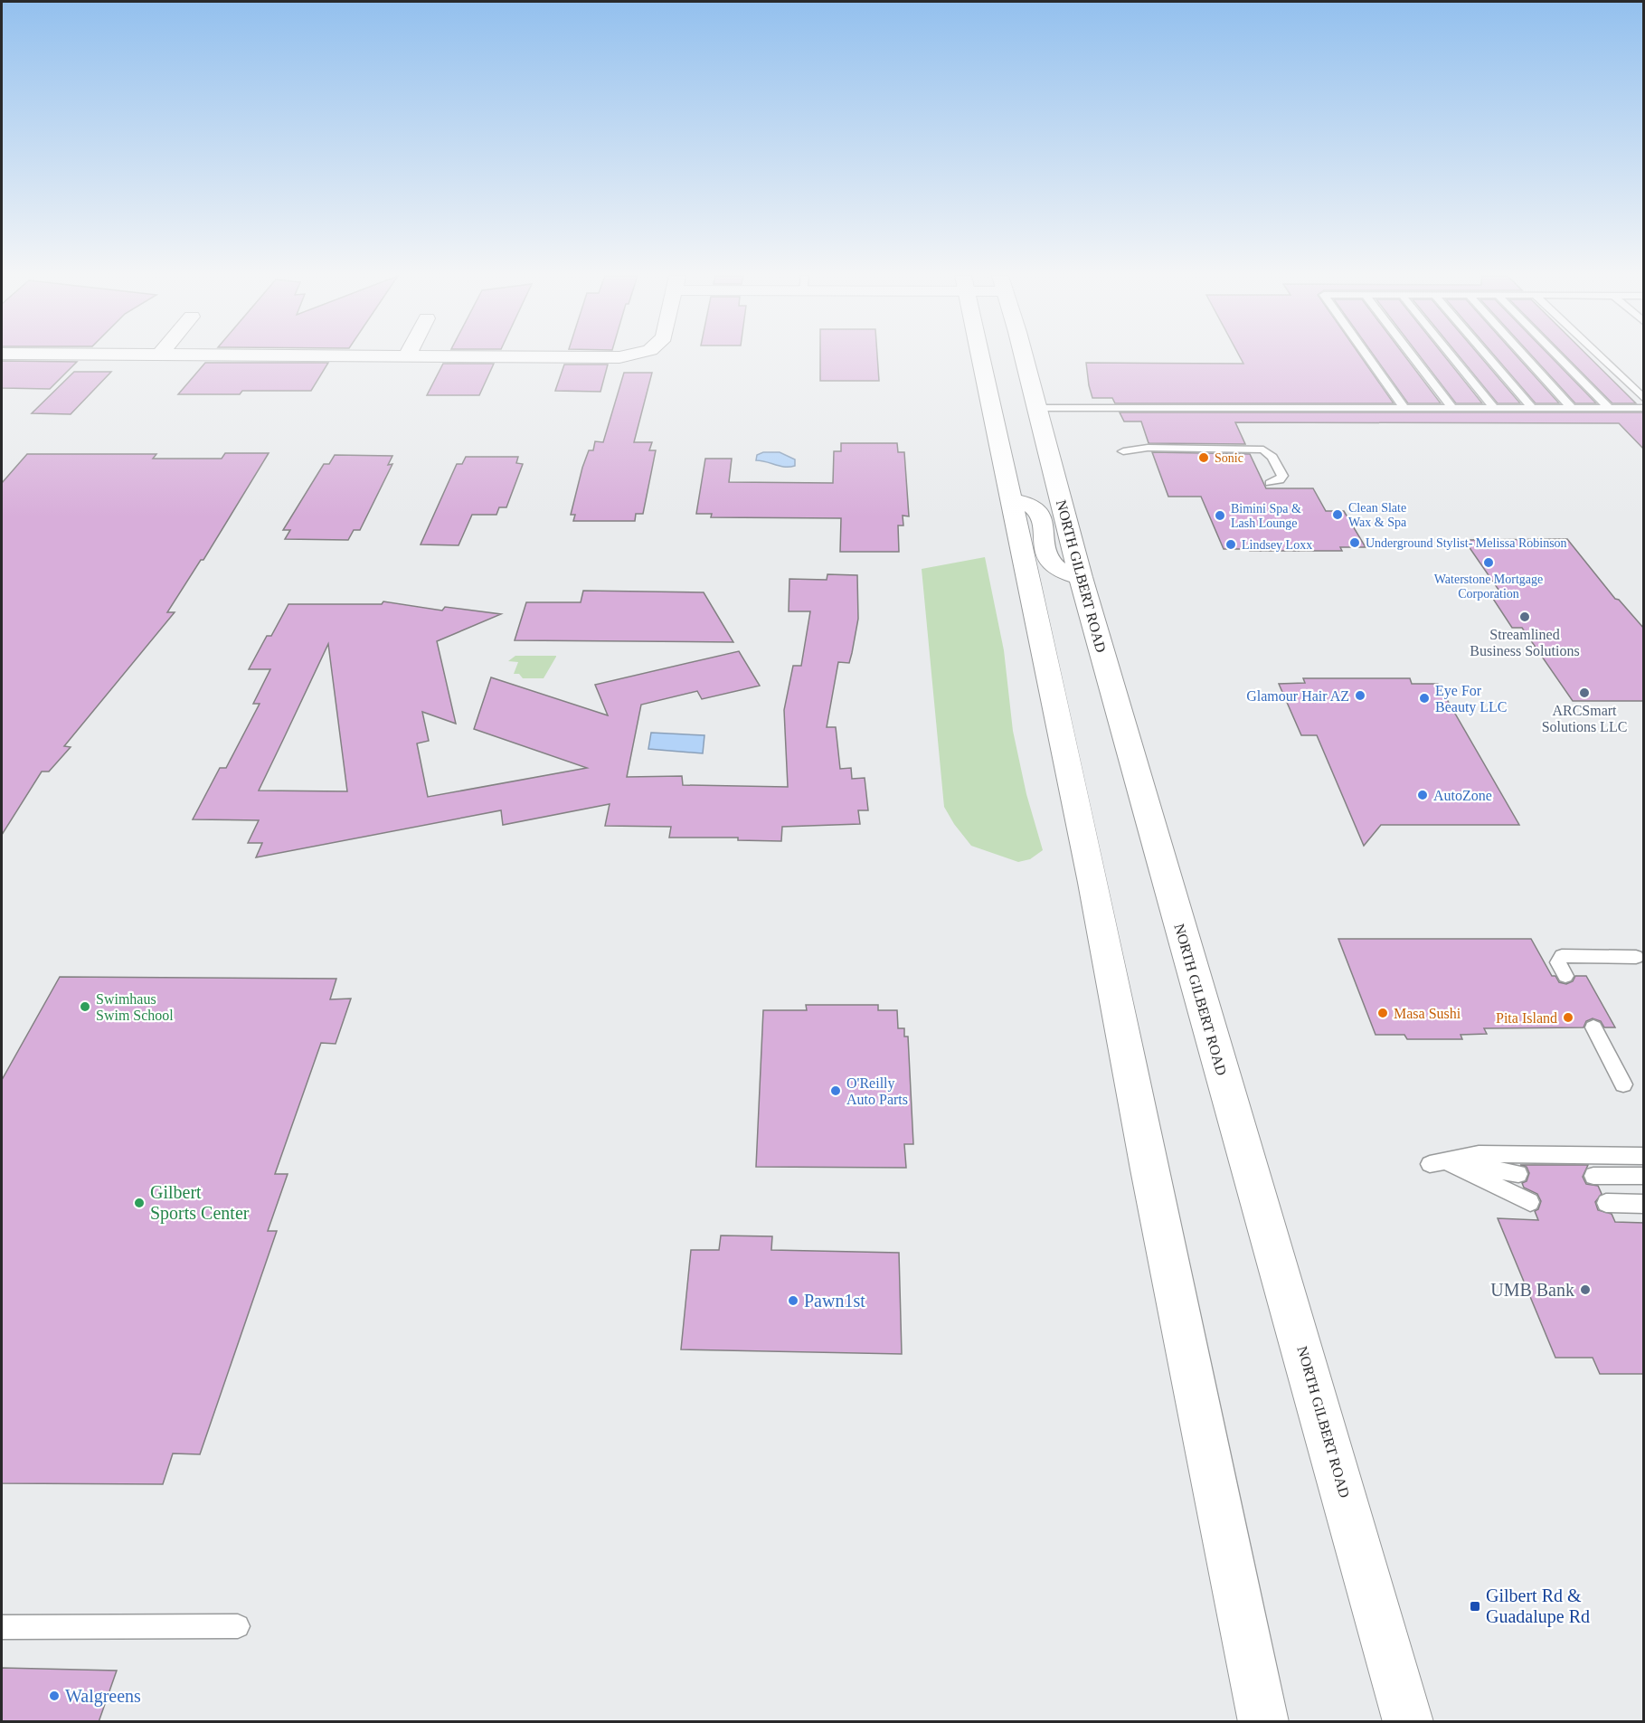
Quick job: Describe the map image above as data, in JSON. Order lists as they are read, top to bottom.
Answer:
{
  "streets": {
    "main road": ["NORTH GILBERT ROAD"]
  },
  "places": {
    "other": [
      "Sonic",
      "Clean Slate Wax & Spa",
      "Bimini Spa & Lash Lounge",
      "Underground Stylist- Melissa Robinson",
      "Lindsey Loxx",
      "Waterstone Mortgage Corporation",
      "Streamlined Business Solutions",
      "ARCSmart Solutions LLC",
      "Glamour Hair AZ",
      "Eye For Beauty LLC",
      "AutoZone",
      "Swimhaus Swim School",
      "Masa Sushi",
      "Pita Island",
      "O'Reilly Auto Parts",
      "Gilbert Sports Center",
      "UMB Bank",
      "Pawn1st",
      "Walgreens"
    ],
    "transit": ["Gilbert Rd & Guadalupe Rd"]
  }
}
